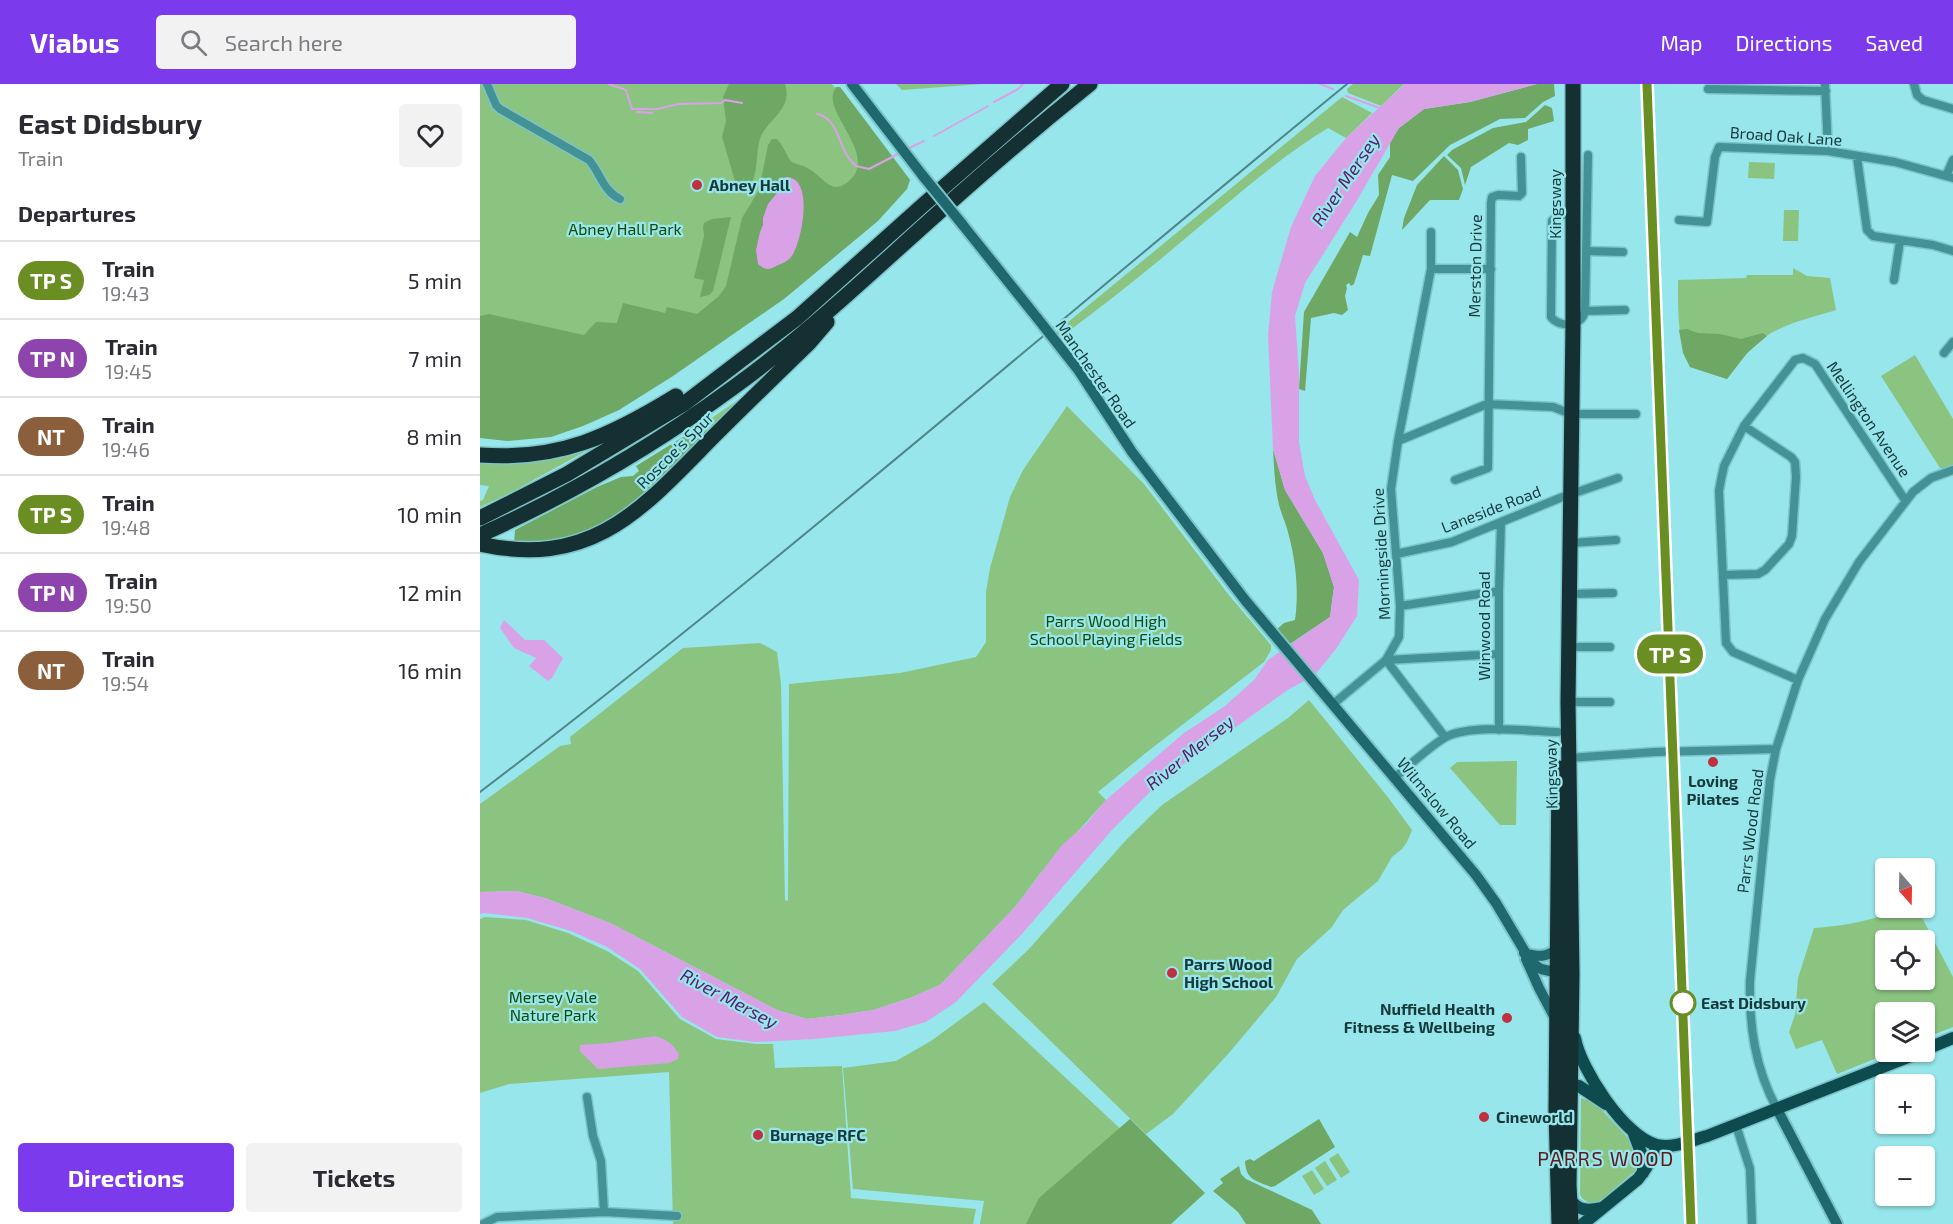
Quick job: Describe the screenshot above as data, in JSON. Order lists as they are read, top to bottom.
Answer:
{
  "streets": {
    "highway": ["Kingsway", "Roscoe's Spur"],
    "main road": ["Manchester Road", "Wilmslow Road", "Parrs Wood Road"],
    "street": [
      "Broad Oak Lane",
      "Merston Drive",
      "Mellington Avenue",
      "Laneside Road",
      "Morningside Drive",
      "Winwood Road"
    ]
  },
  "crossings": [
    ["Kingsway", "Laneside Road"],
    ["Kingsway", "Wilmslow Road"],
    ["Manchester Road", "Wilmslow Road"],
    ["Mellington Avenue", "Parrs Wood Road"],
    ["Laneside Road", "Morningside Drive"],
    ["Laneside Road", "Winwood Road"],
    ["Morningside Drive", "Wilmslow Road"]
  ],
  "districts": ["PARRS WOOD"],
  "water": ["River Mersey"],
  "parks": ["Abney Hall Park", "Parrs Wood High School Playing Fields", "Mersey Vale Nature Park"],
  "places": [
    "Abney Hall",
    "Loving Pilates",
    "Parrs Wood High School",
    "East Didsbury",
    "Nuffield Health Fitness & Wellbeing",
    "Cineworld",
    "Burnage RFC"
  ],
  "north": "bottom",
  "page": {
    "header": "Viabus",
    "search": "Search here",
    "nav": ["Map", "Directions", "Saved"],
    "heading": [
      ["East Didsbury", "Train"],
      "Departures"
    ],
    "on_map": "TP S",
    "list": [
      {
        "mark": "TP S",
        "name": "Train",
        "note": "19:43",
        "value": "5 min"
      },
      {
        "mark": "TP N",
        "name": "Train",
        "note": "19:45",
        "value": "7 min"
      },
      {
        "mark": "NT",
        "name": "Train",
        "note": "19:46",
        "value": "8 min"
      },
      {
        "mark": "TP S",
        "name": "Train",
        "note": "19:48",
        "value": "10 min"
      },
      {
        "mark": "TP N",
        "name": "Train",
        "note": "19:50",
        "value": "12 min"
      },
      {
        "mark": "NT",
        "name": "Train",
        "note": "19:54",
        "value": "16 min"
      }
    ],
    "map_buttons": ["+", "−"],
    "buttons": ["Directions", "Tickets"]
  }
}
